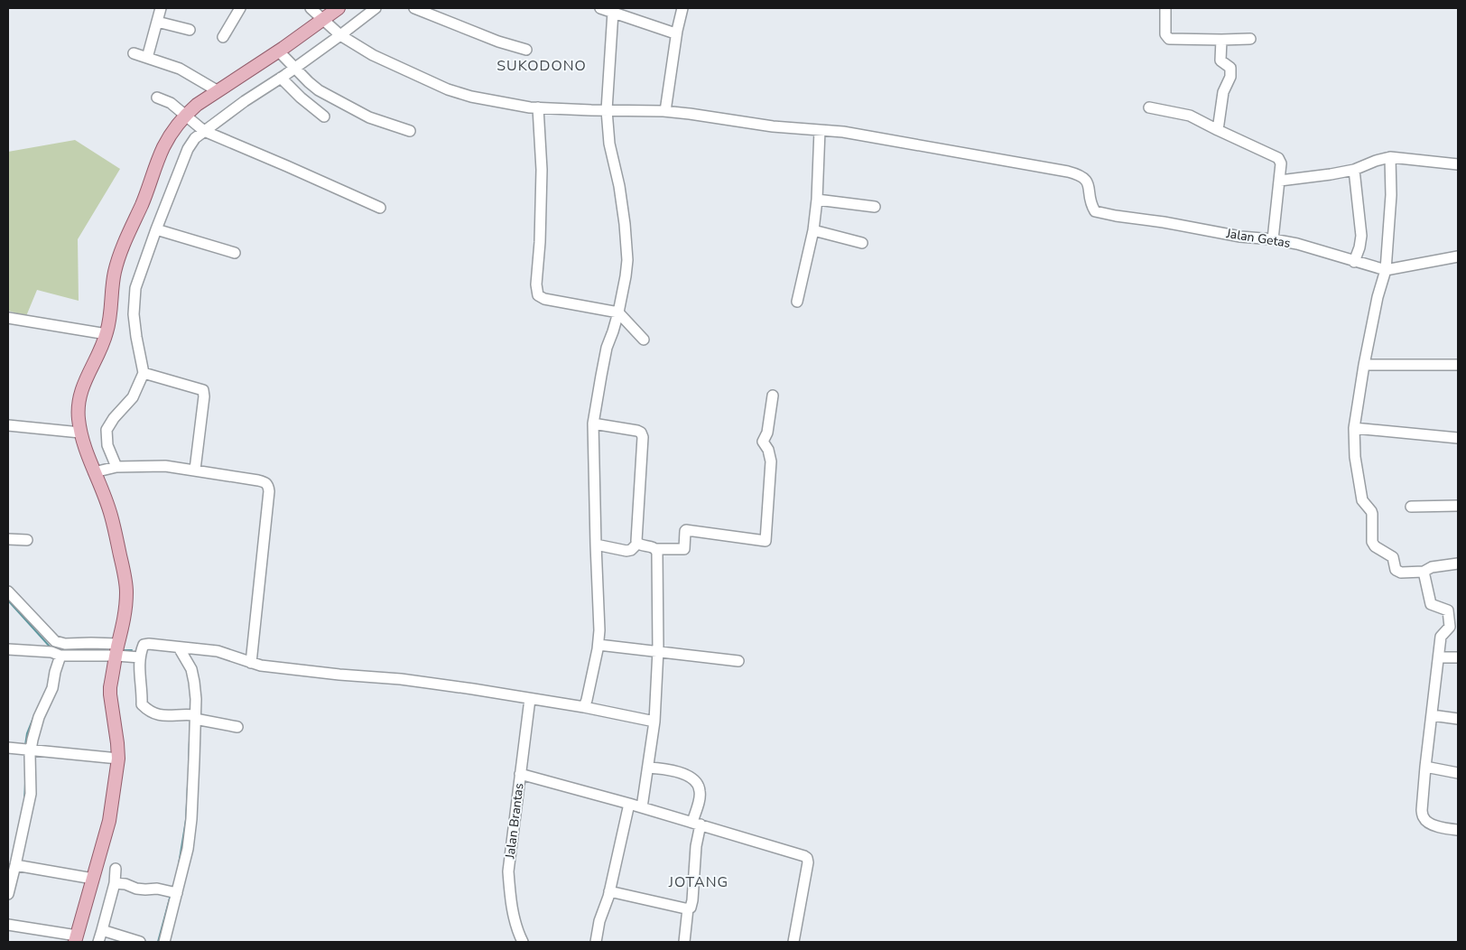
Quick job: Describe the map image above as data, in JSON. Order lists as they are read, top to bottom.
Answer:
{
  "streets": {
    "street": ["Jalan Getas", "Jalan Brantas"]
  },
  "districts": ["SUKODONO", "JOTANG"]
}
